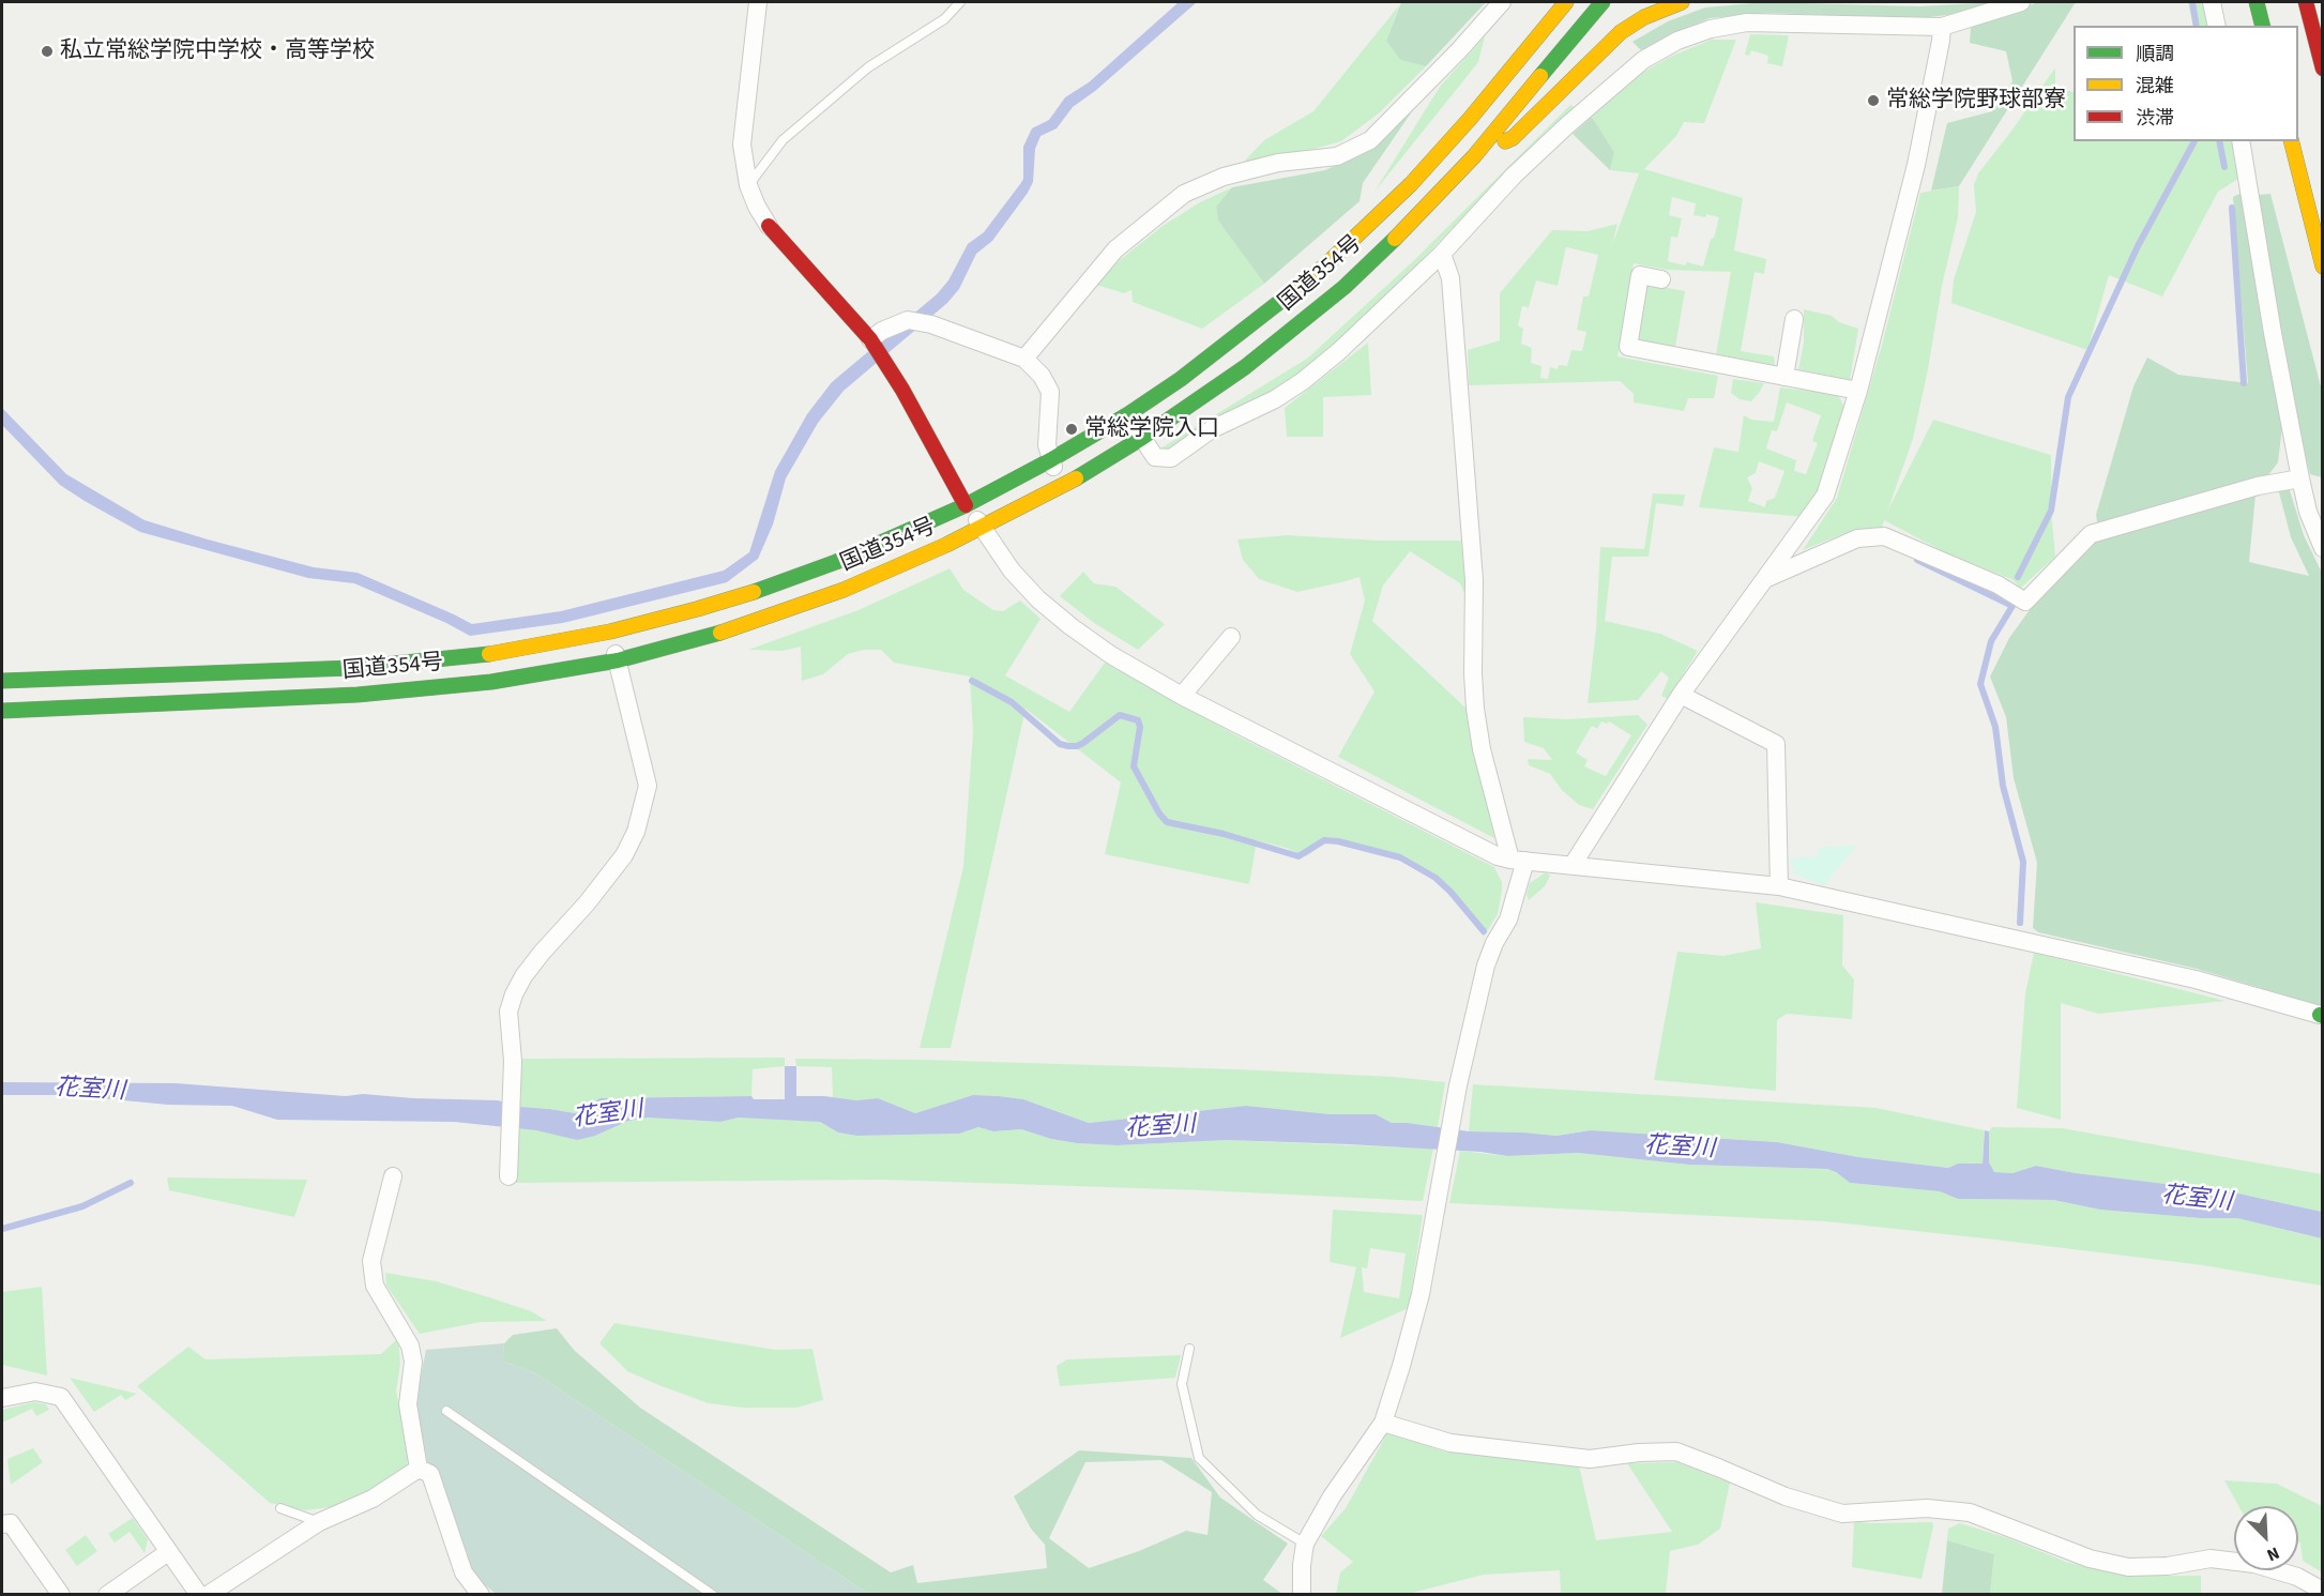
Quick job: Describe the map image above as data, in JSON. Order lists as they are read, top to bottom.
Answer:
{
  "streets": {
    "main road": ["国道354号"]
  },
  "water": ["花室川"],
  "places": ["私立常総学院中学校・高等学校", "常総学院野球部寮", "常総学院入口"],
  "legend": ["順調", "混雑", "渋滞"],
  "north": "bottom right"
}
